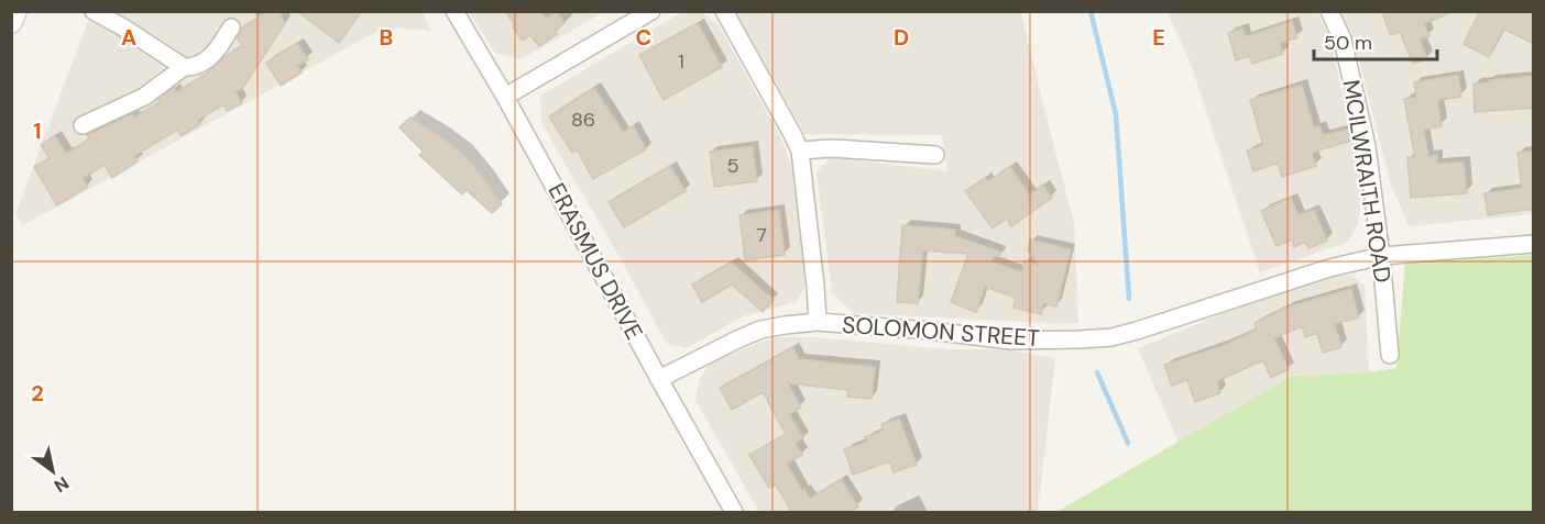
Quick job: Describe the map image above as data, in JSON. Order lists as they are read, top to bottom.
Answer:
{
  "streets": {
    "street": ["MCILWRAITH ROAD", "ERASMUS DRIVE", "SOLOMON STREET"]
  },
  "crossings": [
    ["MCILWRAITH ROAD", "SOLOMON STREET"],
    ["ERASMUS DRIVE", "SOLOMON STREET"]
  ],
  "house_numbers": [
    "1",
    "86",
    "5",
    "7"
  ],
  "scale_bar": "50 m",
  "north": "bottom right",
  "grid": {
    "columns": [
      "A",
      "B",
      "C",
      "D",
      "E"
    ],
    "rows": ["1", "2"]
  }
}
